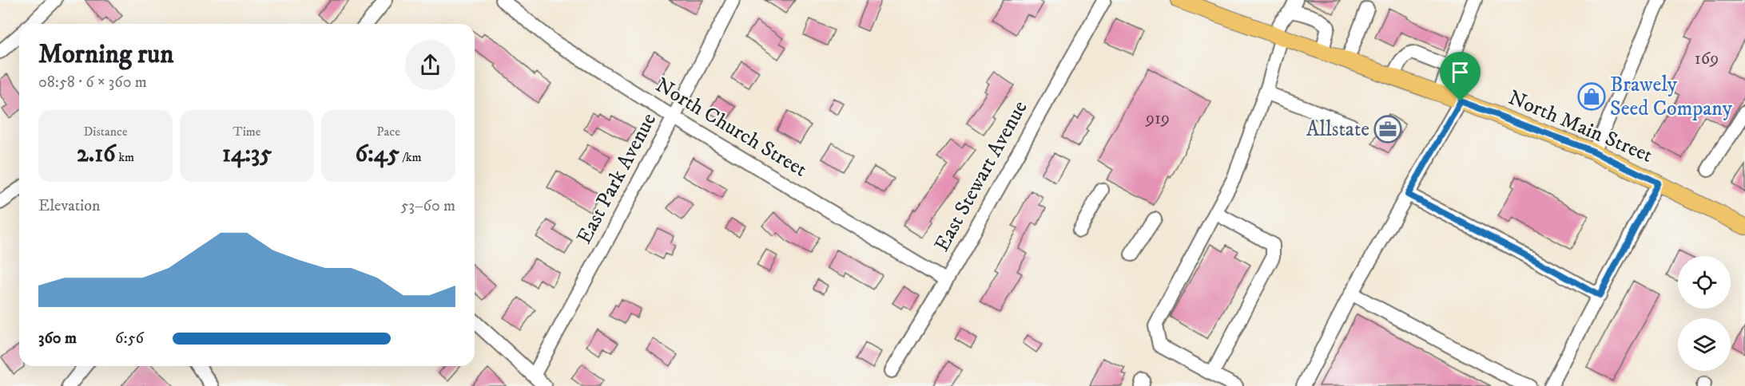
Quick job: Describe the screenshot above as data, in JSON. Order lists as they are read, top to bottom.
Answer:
{
  "streets": {
    "main road": ["North Main Street"],
    "street": ["North Church Street", "East Stewart Avenue", "East Park Avenue"]
  },
  "crossings": [
    ["North Church Street", "East Stewart Avenue"],
    ["North Church Street", "East Park Avenue"]
  ],
  "places": {
    "shop": ["Brawely Seed Company"],
    "office": ["Allstate"]
  },
  "house_numbers": ["169", "919"],
  "page": {
    "heading": ["Morning run", "08:58 · 6 × 360 m"],
    "stats": [
      ["Distance", "2.16 km"],
      ["Time", "14:35"],
      ["Pace", "6:45 /km"]
    ],
    "chart": ["Elevation", "53–60 m"],
    "list": [
      {
        "name": "360 m",
        "note": "6:56"
      }
    ]
  }
}
